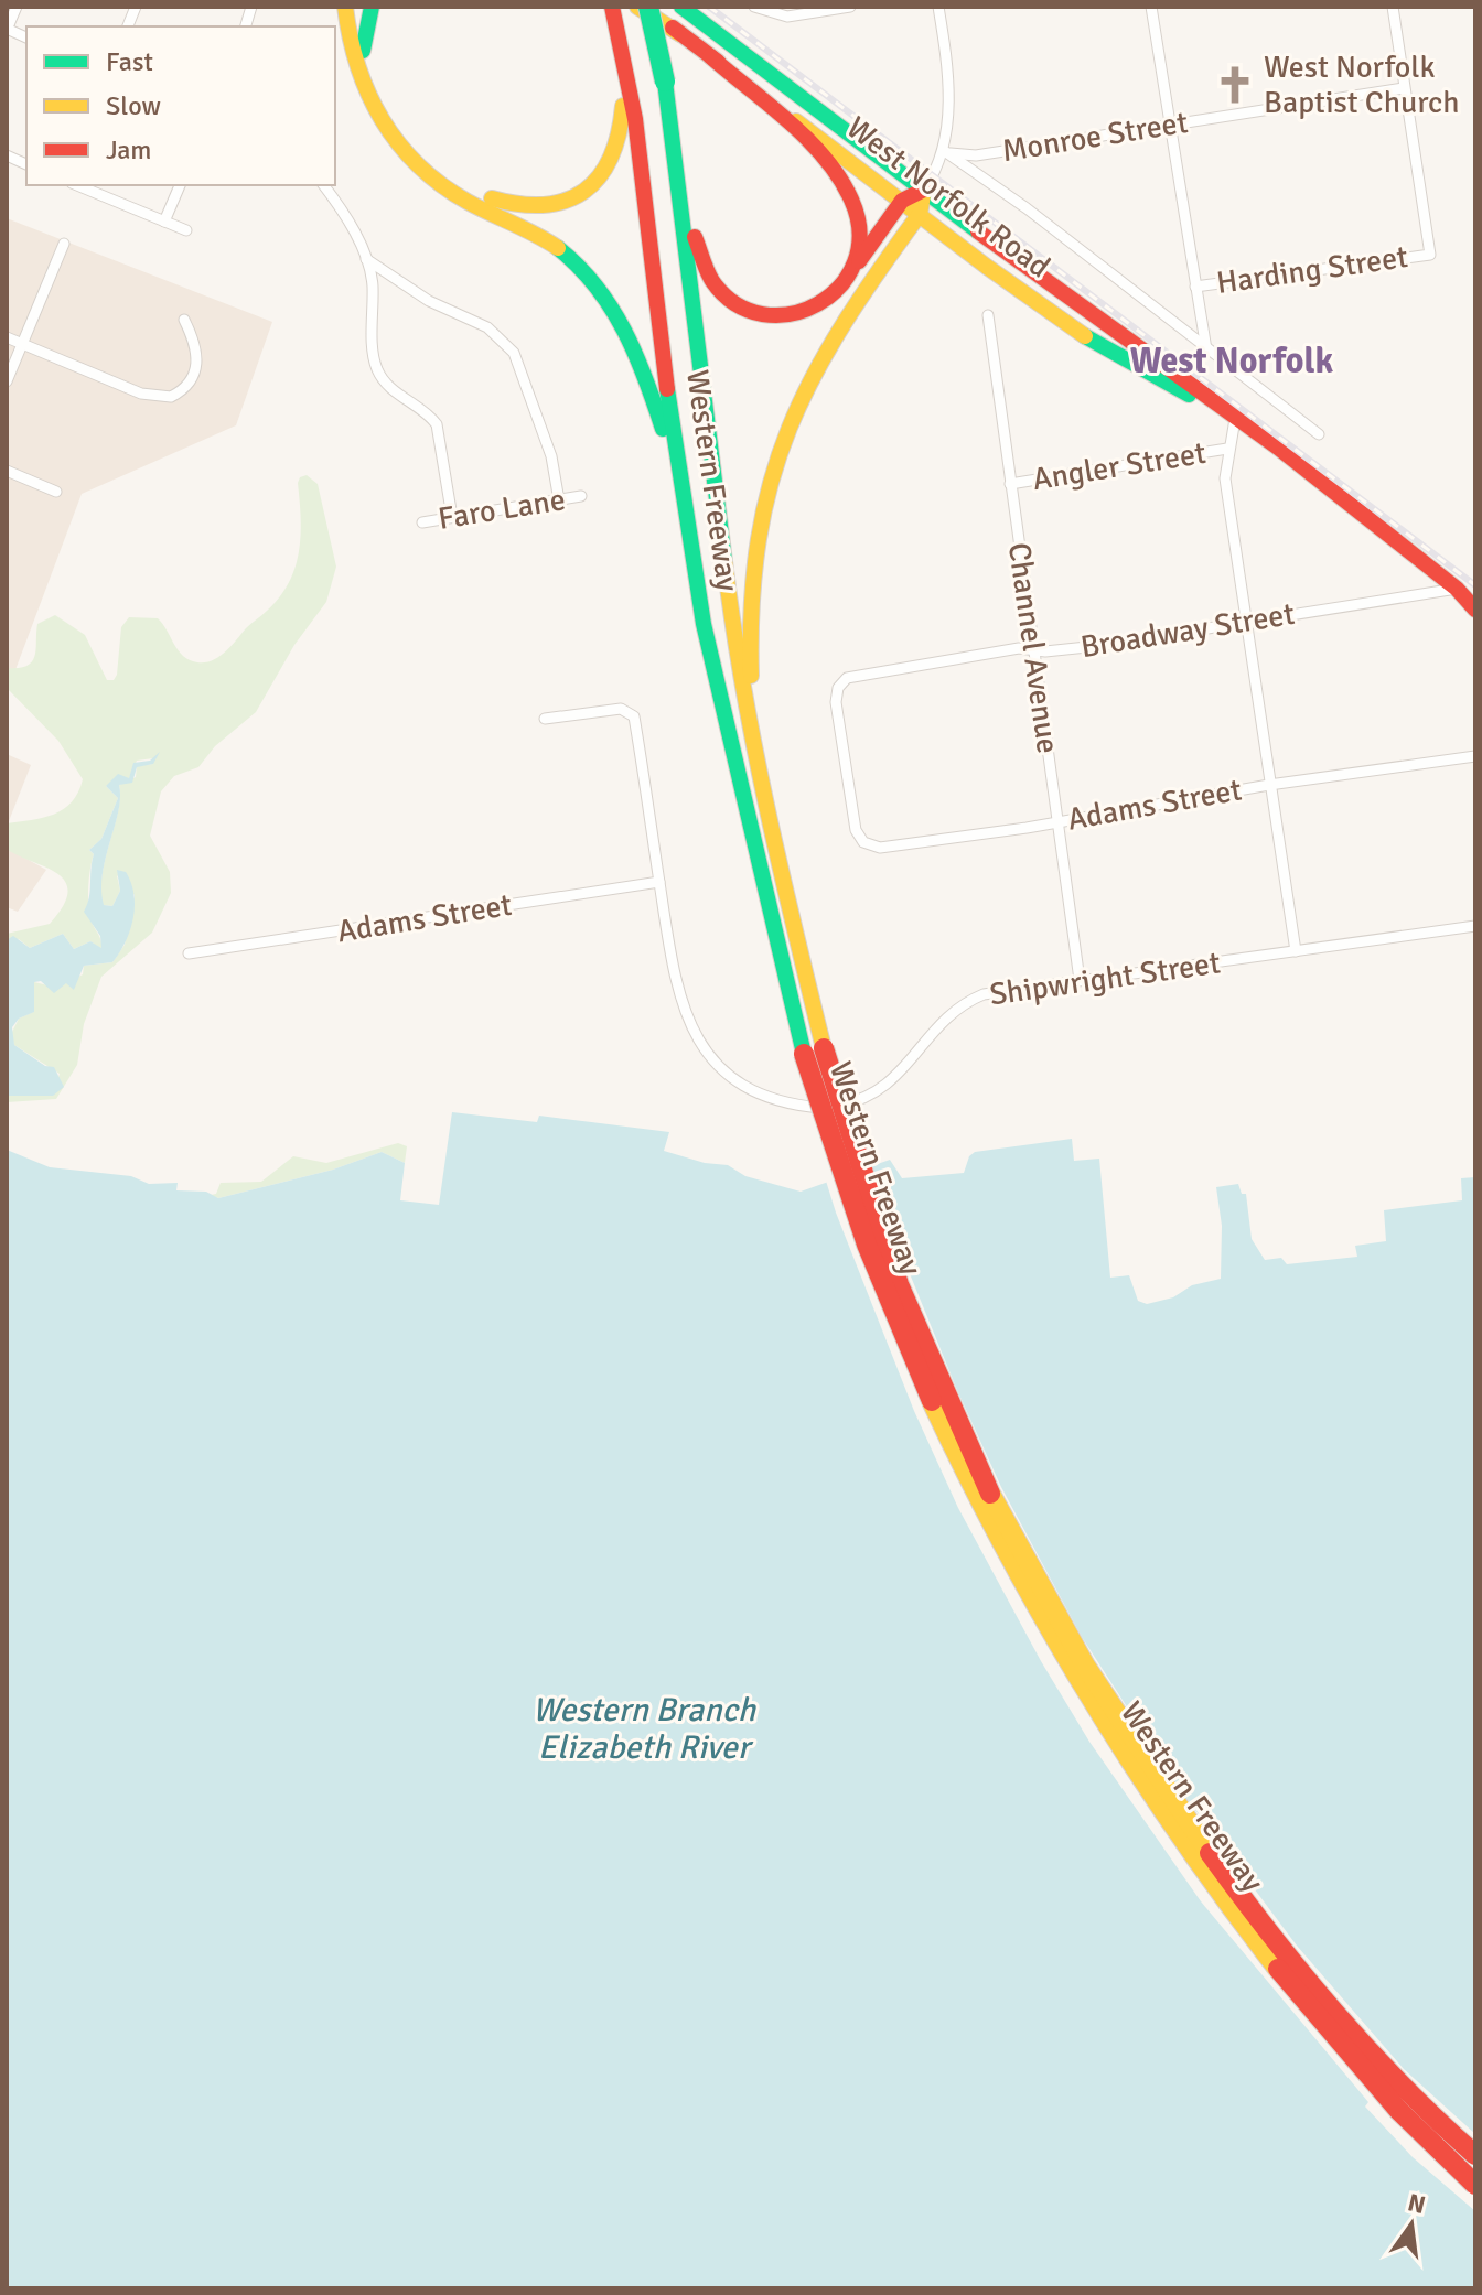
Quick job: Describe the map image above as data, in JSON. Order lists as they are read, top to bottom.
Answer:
{
  "streets": {
    "main road": ["West Norfolk Road", "Western Freeway"],
    "street": [
      "Monroe Street",
      "Harding Street",
      "Angler Street",
      "Faro Lane",
      "Broadway Street",
      "Channel Avenue",
      "Adams Street",
      "Shipwright Street"
    ]
  },
  "crossings": [
    ["Monroe Street", "Harding Street"],
    ["West Norfolk Road", "Western Freeway"],
    ["West Norfolk Road", "Broadway Street"],
    ["Angler Street", "Channel Avenue"],
    ["Broadway Street", "Channel Avenue"],
    ["Broadway Street", "Adams Street"],
    ["Channel Avenue", "Adams Street"],
    ["Channel Avenue", "Shipwright Street"],
    ["Adams Street", "Shipwright Street"]
  ],
  "districts": ["West Norfolk"],
  "water": ["Western Branch Elizabeth River"],
  "places": {
    "church": ["West Norfolk Baptist Church"]
  },
  "legend": ["Fast", "Slow", "Jam"],
  "north": "top"
}
